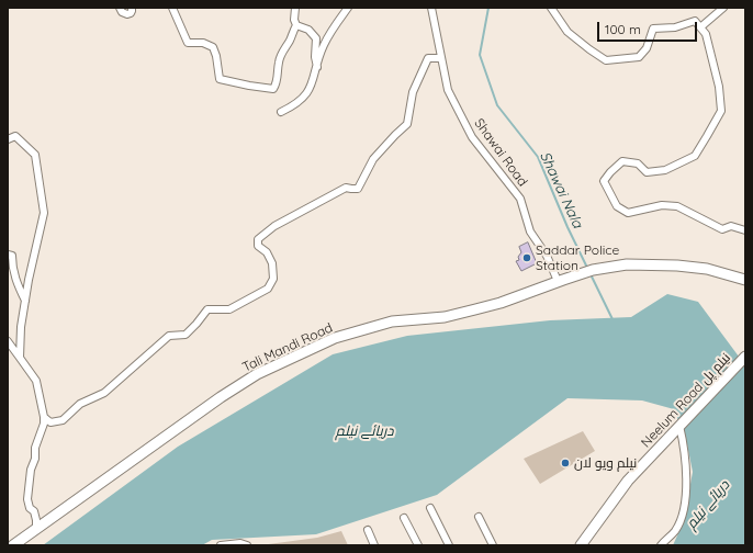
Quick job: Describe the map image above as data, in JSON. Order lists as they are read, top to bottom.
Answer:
{
  "streets": {
    "street": ["Shawai Road", "Tali Mandi Road", "Neelum Road نیلم پل"]
  },
  "crossings": [
    ["Shawai Road", "Tali Mandi Road"]
  ],
  "water": ["Shawai Nala", "دریائے نیلم"],
  "places": ["Saddar Police Station", "نیلم ویو لان"],
  "scale_bar": "100 m"
}
